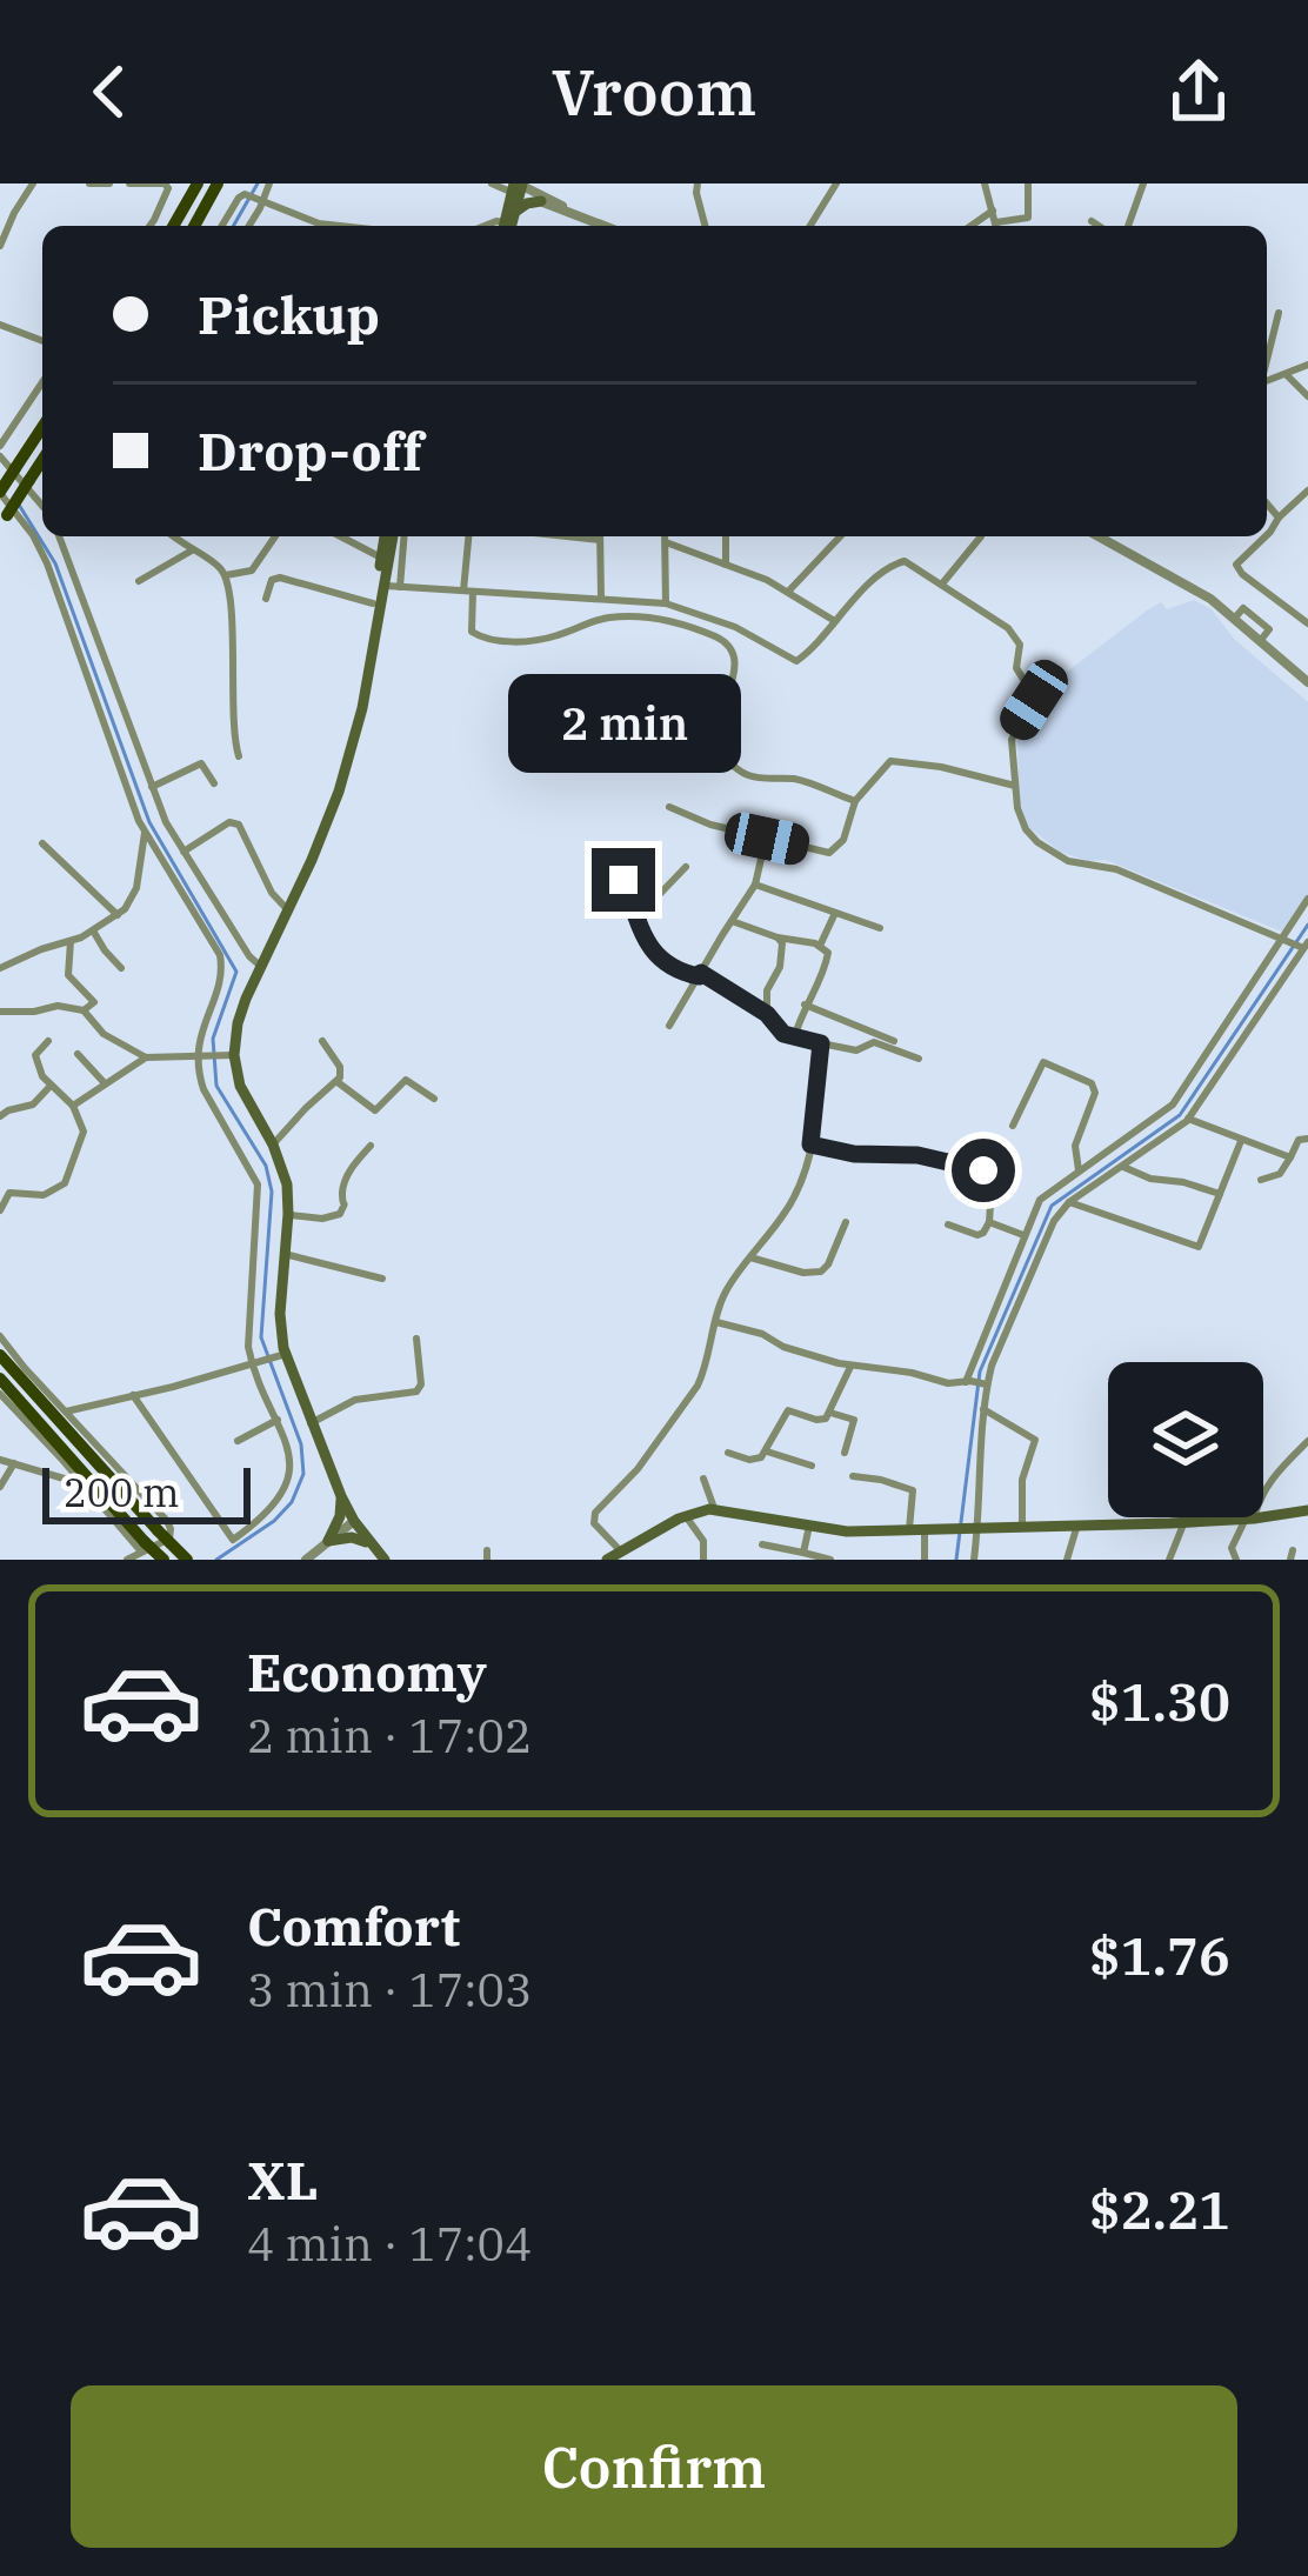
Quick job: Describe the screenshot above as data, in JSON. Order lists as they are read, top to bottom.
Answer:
{
  "scale_bar": "200 m",
  "page": {
    "header": "Vroom",
    "banner": ["Pickup", "Drop-off"],
    "bubble": "2 min",
    "scale": "200 m",
    "list": [
      {
        "name": "Economy",
        "note": "2 min · 17:02",
        "value": "$1.30"
      },
      {
        "name": "Comfort",
        "note": "3 min · 17:03",
        "value": "$1.76"
      },
      {
        "name": "XL",
        "note": "4 min · 17:04",
        "value": "$2.21"
      }
    ],
    "buttons": "Confirm"
  }
}
